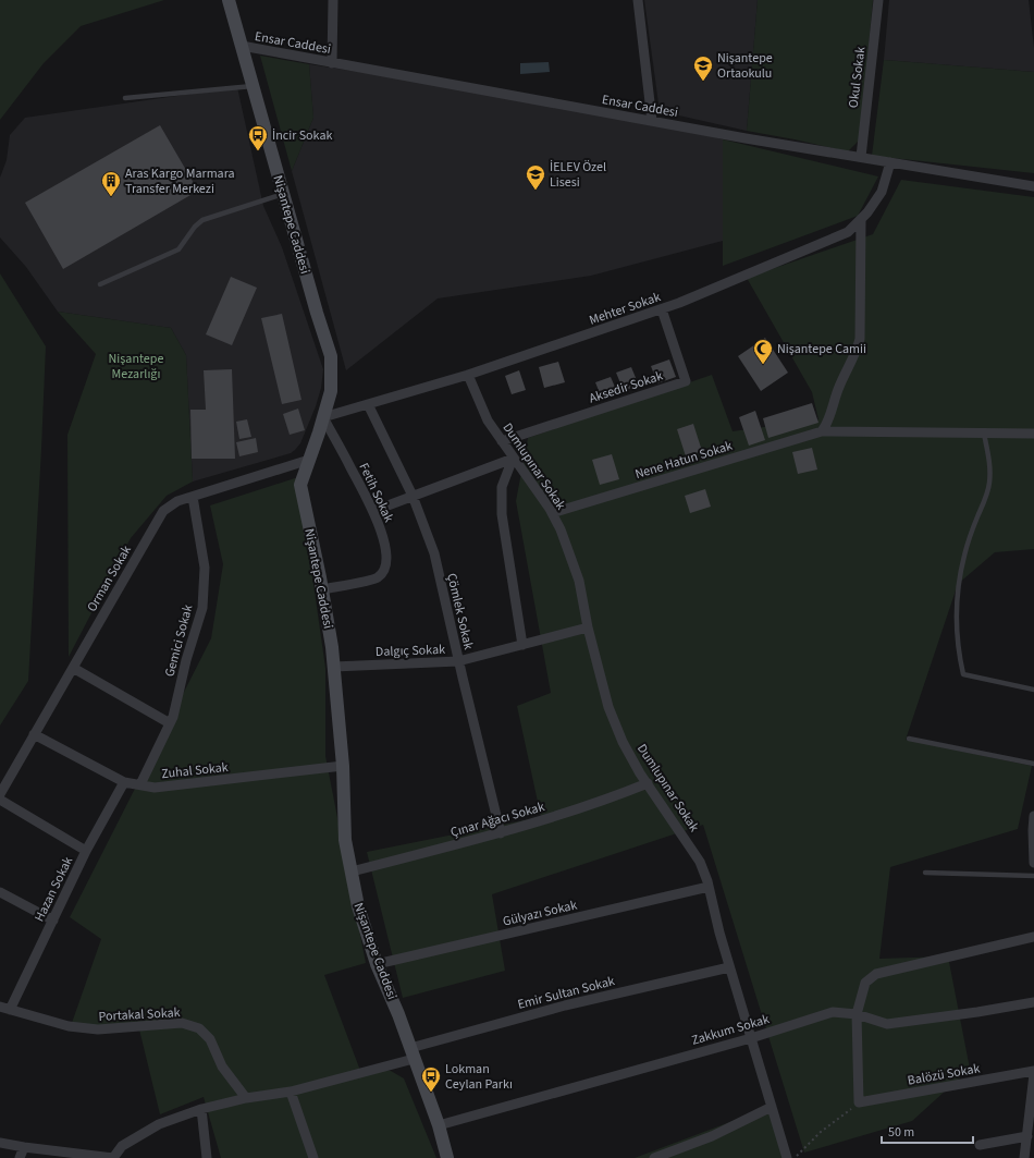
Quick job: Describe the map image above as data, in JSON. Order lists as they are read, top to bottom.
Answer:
{
  "streets": {
    "street": [
      "Ensar Caddesi",
      "Okul Sokak",
      "Nişantepe Caddesi",
      "Mehter Sokak",
      "Aksedir Sokak",
      "Nene Hatun Sokak",
      "Dumlupınar Sokak",
      "Fetih Sokak",
      "Orman Sokak",
      "Çömlek Sokak",
      "Gemici Sokak",
      "Dalgıç Sokak",
      "Zuhal Sokak",
      "Çınar Ağacı Sokak",
      "Hazan Sokak",
      "Gülyazı Sokak",
      "Emir Sultan Sokak",
      "Portakal Sokak",
      "Zakkum Sokak",
      "Balözü Sokak"
    ]
  },
  "crossings": [
    ["Ensar Caddesi", "Okul Sokak"],
    ["Ensar Caddesi", "Nişantepe Caddesi"],
    ["Ensar Caddesi", "Mehter Sokak"],
    ["Nişantepe Caddesi", "Mehter Sokak"],
    ["Nişantepe Caddesi", "Fetih Sokak"],
    ["Nişantepe Caddesi", "Orman Sokak"],
    ["Nişantepe Caddesi", "Dalgıç Sokak"],
    ["Nişantepe Caddesi", "Zuhal Sokak"],
    ["Nişantepe Caddesi", "Çınar Ağacı Sokak"],
    ["Nişantepe Caddesi", "Gülyazı Sokak"],
    ["Nişantepe Caddesi", "Emir Sultan Sokak"],
    ["Nişantepe Caddesi", "Zakkum Sokak"],
    ["Mehter Sokak", "Aksedir Sokak"],
    ["Mehter Sokak", "Dumlupınar Sokak"],
    ["Mehter Sokak", "Fetih Sokak"],
    ["Mehter Sokak", "Çömlek Sokak"],
    ["Aksedir Sokak", "Dumlupınar Sokak"],
    ["Nene Hatun Sokak", "Dumlupınar Sokak"],
    ["Dumlupınar Sokak", "Dalgıç Sokak"],
    ["Dumlupınar Sokak", "Çınar Ağacı Sokak"],
    ["Dumlupınar Sokak", "Gülyazı Sokak"],
    ["Dumlupınar Sokak", "Emir Sultan Sokak"],
    ["Dumlupınar Sokak", "Zakkum Sokak"],
    ["Orman Sokak", "Gemici Sokak"],
    ["Orman Sokak", "Zuhal Sokak"],
    ["Çömlek Sokak", "Dalgıç Sokak"],
    ["Çömlek Sokak", "Çınar Ağacı Sokak"],
    ["Gemici Sokak", "Zuhal Sokak"],
    ["Zuhal Sokak", "Hazan Sokak"],
    ["Hazan Sokak", "Portakal Sokak"],
    ["Emir Sultan Sokak", "Portakal Sokak"]
  ],
  "parks": ["Nişantepe Mezarlığı"],
  "places": {
    "school or university": ["Nişantepe Ortaokulu", "İELEV Özel Lisesi"],
    "bus stop": ["İncir Sokak", "Lokman Ceylan Parkı"],
    "building": ["Aras Kargo Marmara Transfer Merkezi"],
    "mosque": ["Nişantepe Camii"]
  },
  "scale_bar": "50 m"
}
